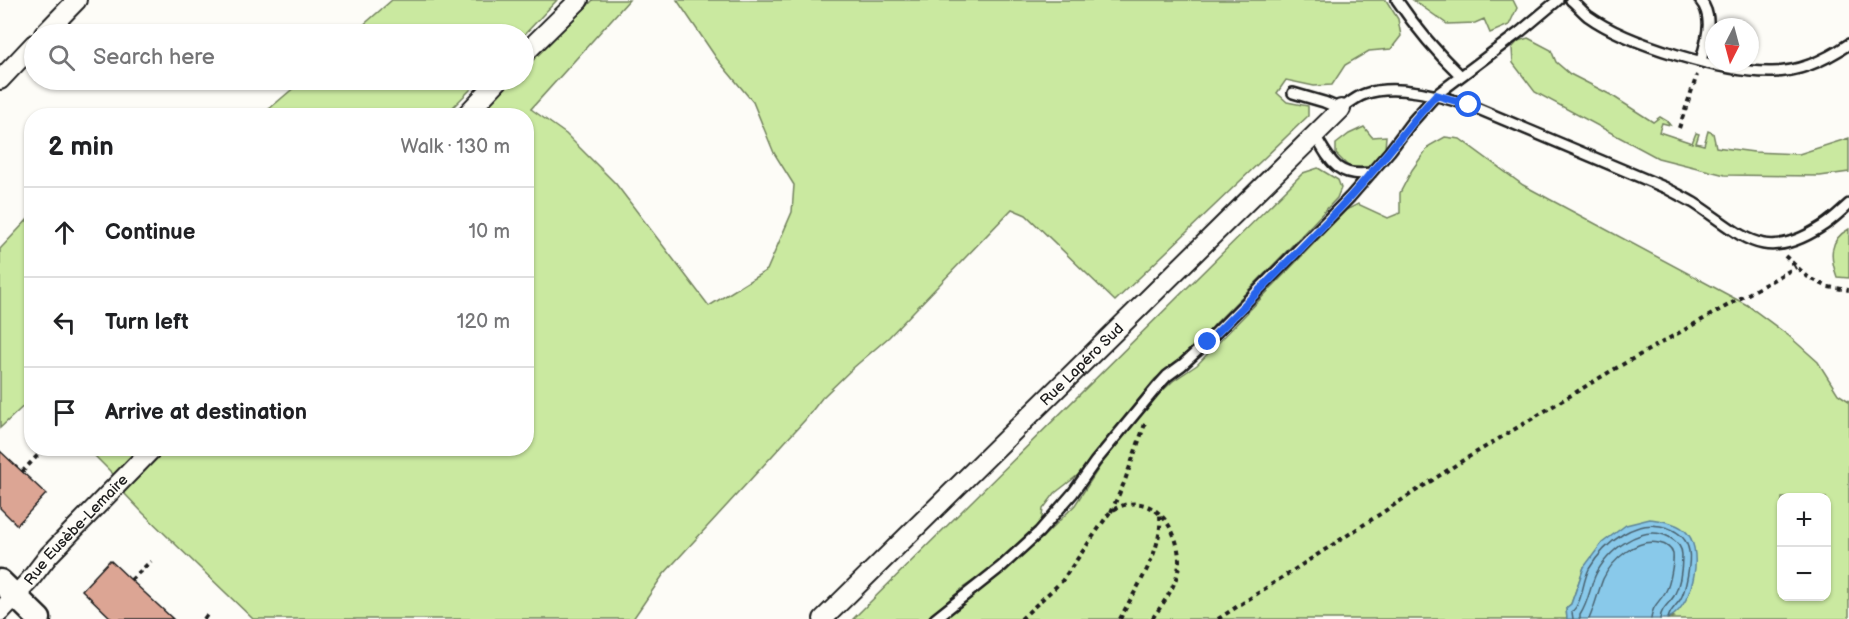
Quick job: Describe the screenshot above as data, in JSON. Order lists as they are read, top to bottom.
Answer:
{
  "streets": {
    "street": ["Rue Lapéro Sud", "Rue Eusèbe-Lemaire"]
  },
  "north": "bottom",
  "page": {
    "search": "Search here",
    "heading": ["2 min", "Walk · 130 m"],
    "list": [
      ["Continue", "10 m"],
      ["Turn left", "120 m"],
      "Arrive at destination"
    ],
    "map_buttons": ["+", "−"]
  }
}
